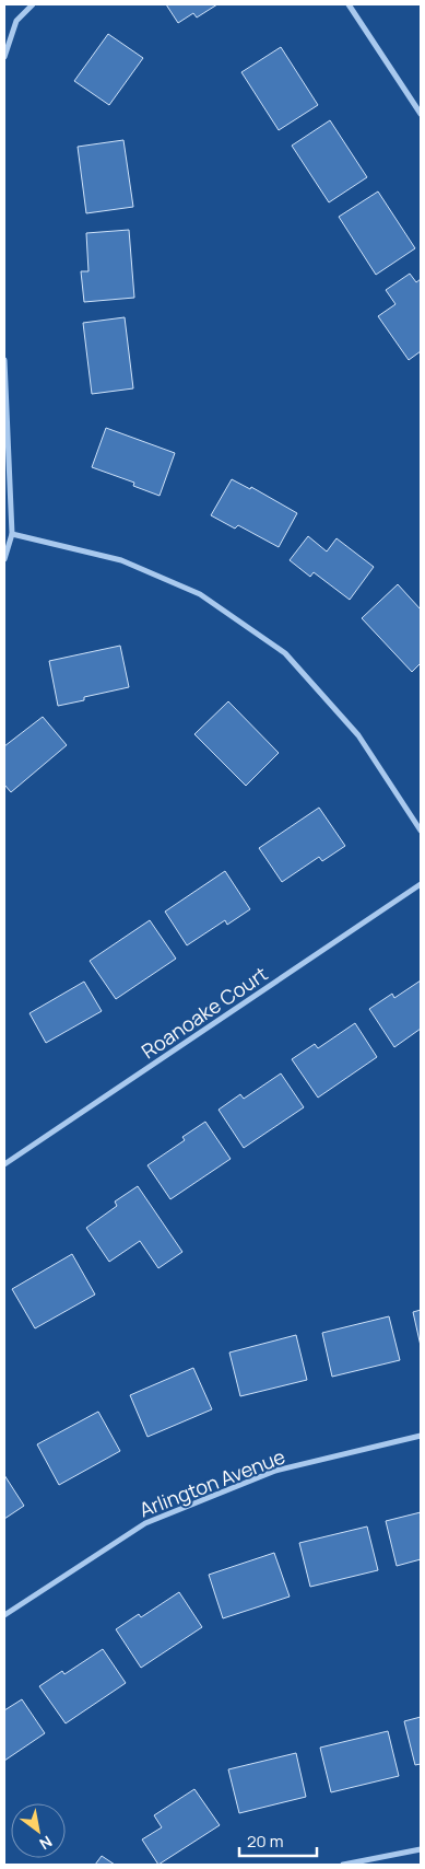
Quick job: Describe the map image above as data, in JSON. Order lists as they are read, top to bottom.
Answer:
{
  "streets": {
    "street": ["Roanoake Court", "Arlington Avenue"]
  },
  "scale_bar": "20 m",
  "north": "bottom right"
}
